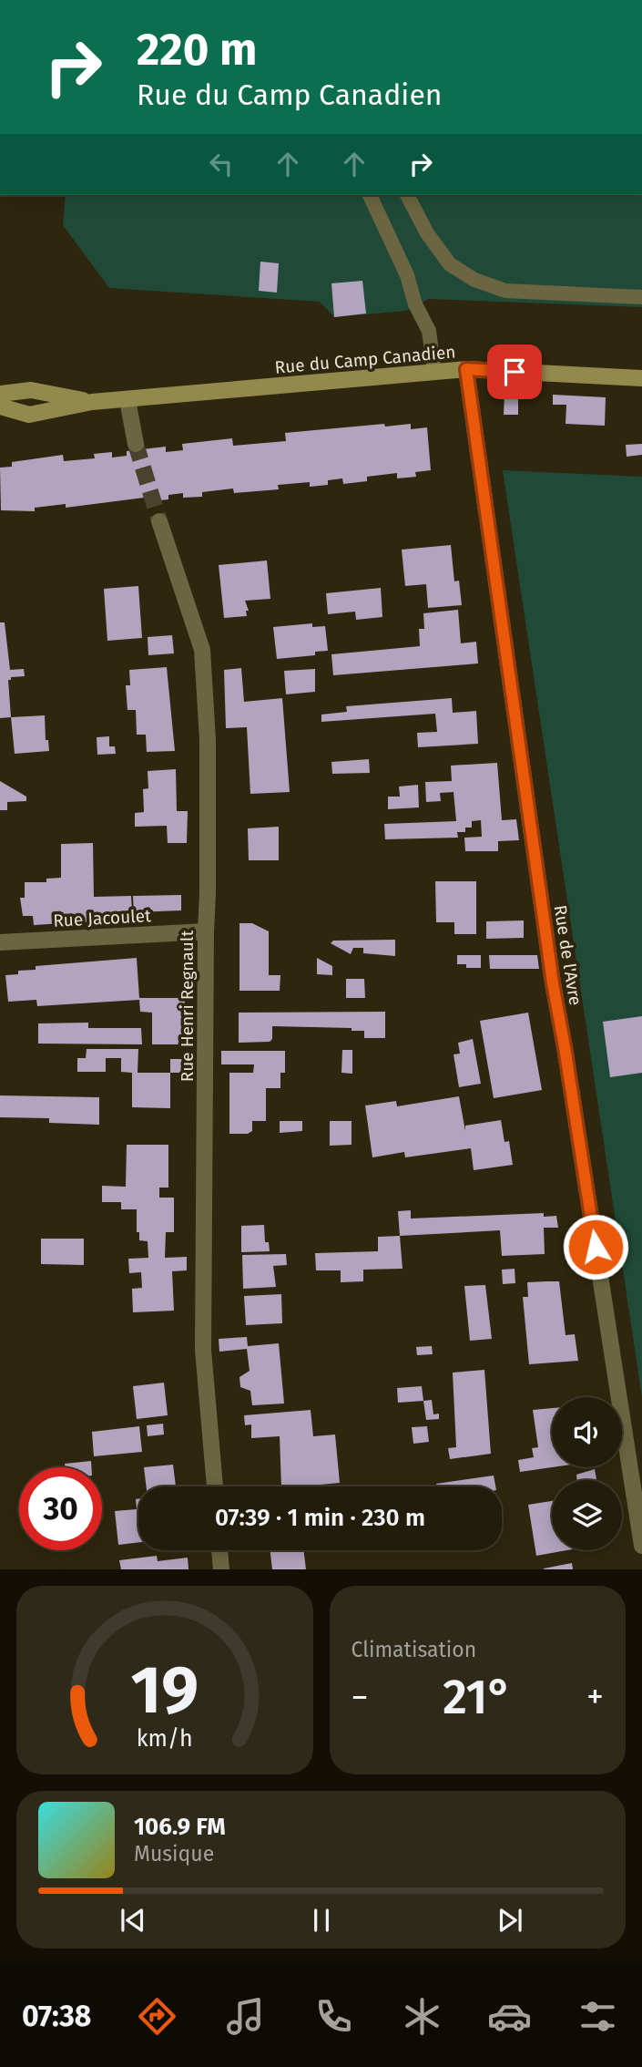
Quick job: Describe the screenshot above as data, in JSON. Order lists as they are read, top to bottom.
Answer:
{
  "streets": {
    "main road": ["Rue du Camp Canadien"],
    "street": ["Rue Jacoulet", "Rue de l'Avre", "Rue Henri Regnault"]
  },
  "crossings": [
    ["Rue du Camp Canadien", "Rue de l'Avre"],
    ["Rue Jacoulet", "Rue Henri Regnault"]
  ],
  "page": {
    "turn": ["220 m", "Rue du Camp Canadien"],
    "limit": "30",
    "trip": "07:39 · 1 min · 230 m",
    "tile": "Climatisation",
    "heat": ["−", "21°", "+"],
    "song": ["106.9 FM", "Musique"],
    "tabs": "07:38",
    "gauge": ["19", "km/h"]
  }
}
